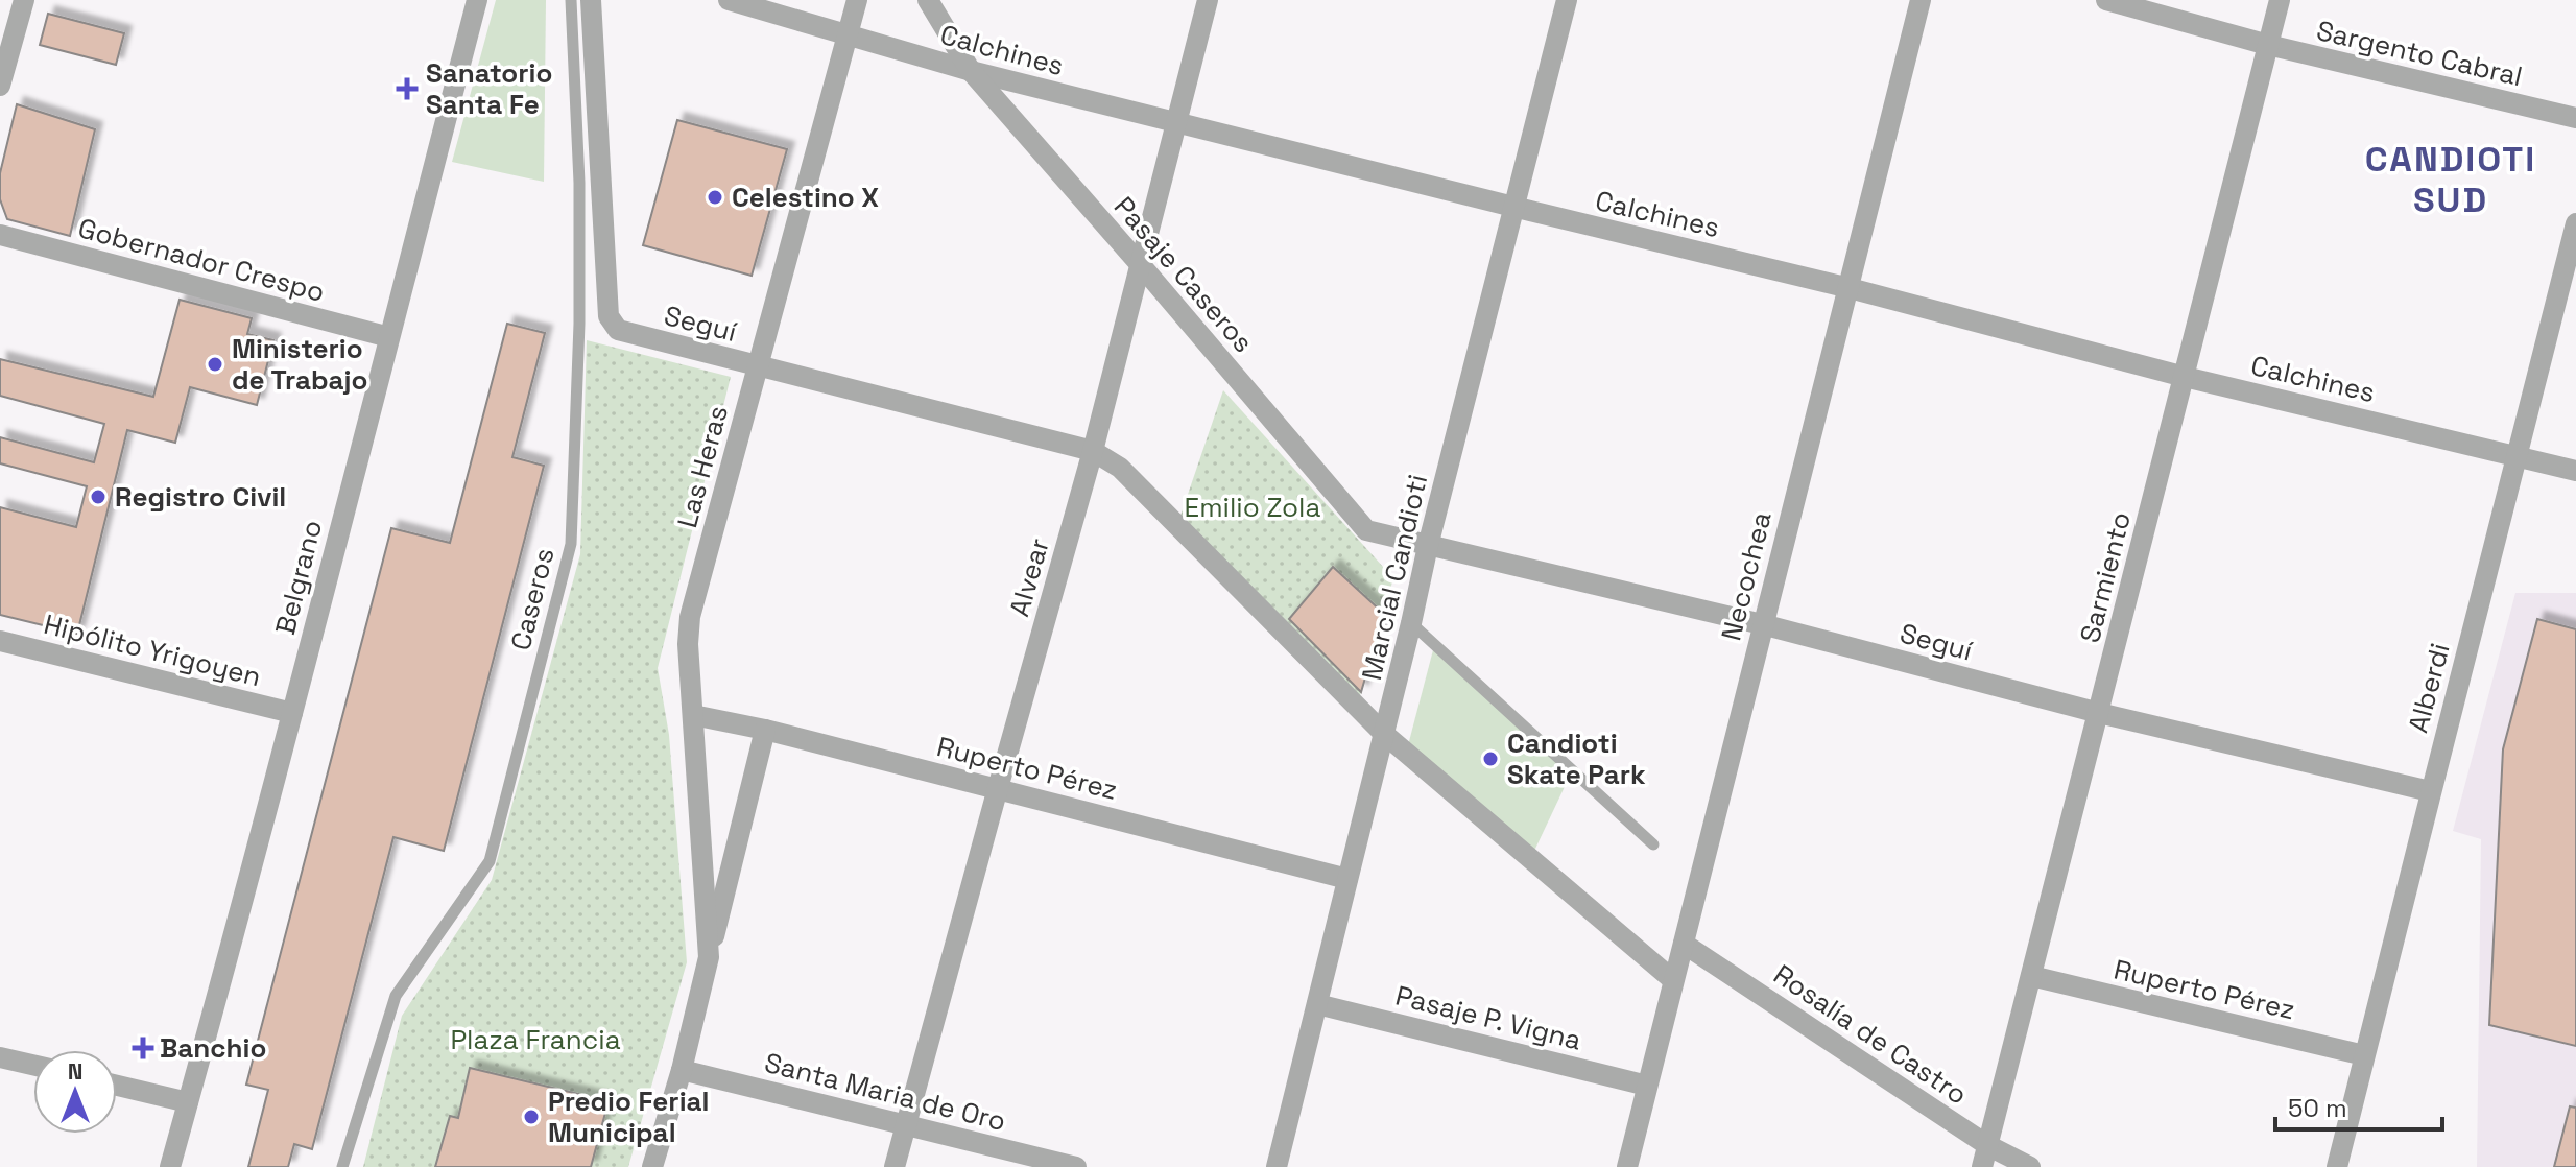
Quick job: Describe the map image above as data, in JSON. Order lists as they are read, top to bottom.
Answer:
{
  "streets": {
    "street": [
      "Calchines",
      "Sargento Cabral",
      "Gobernador Crespo",
      "Pasaje Caseros",
      "Seguí",
      "Las Heras",
      "Necochea",
      "Belgrano",
      "Alvear",
      "Marcial Candioti",
      "Sarmiento",
      "Hipólito Yrigoyen",
      "Alberdi",
      "Ruperto Pérez",
      "Pasaje P. Vigna",
      "Rosalía de Castro",
      "Santa Maria de Oro"
    ],
    "lane": ["Caseros"]
  },
  "crossings": [
    ["Calchines", "Pasaje Caseros"],
    ["Calchines", "Las Heras"],
    ["Calchines", "Necochea"],
    ["Calchines", "Alvear"],
    ["Calchines", "Marcial Candioti"],
    ["Calchines", "Sarmiento"],
    ["Calchines", "Alberdi"],
    ["Sargento Cabral", "Sarmiento"],
    ["Gobernador Crespo", "Belgrano"],
    ["Pasaje Caseros", "Seguí"],
    ["Pasaje Caseros", "Alvear"],
    ["Pasaje Caseros", "Marcial Candioti"],
    ["Seguí", "Las Heras"],
    ["Seguí", "Necochea"],
    ["Seguí", "Alvear"],
    ["Seguí", "Marcial Candioti"],
    ["Seguí", "Sarmiento"],
    ["Seguí", "Alberdi"],
    ["Las Heras", "Ruperto Pérez"],
    ["Las Heras", "Santa Maria de Oro"],
    ["Necochea", "Pasaje P. Vigna"],
    ["Necochea", "Rosalía de Castro"],
    ["Belgrano", "Hipólito Yrigoyen"],
    ["Alvear", "Ruperto Pérez"],
    ["Alvear", "Santa Maria de Oro"],
    ["Marcial Candioti", "Ruperto Pérez"],
    ["Marcial Candioti", "Pasaje P. Vigna"],
    ["Sarmiento", "Ruperto Pérez"],
    ["Sarmiento", "Rosalía de Castro"],
    ["Alberdi", "Ruperto Pérez"]
  ],
  "districts": ["CANDIOTI SUD"],
  "parks": ["Emilio Zola", "Plaza Francia"],
  "places": {
    "health": ["Sanatorio Santa Fe", "Banchio"],
    "other": [
      "Celestino X",
      "Ministerio de Trabajo",
      "Registro Civil",
      "Candioti Skate Park",
      "Predio Ferial Municipal"
    ]
  },
  "scale_bar": "50 m",
  "north": "top"
}
